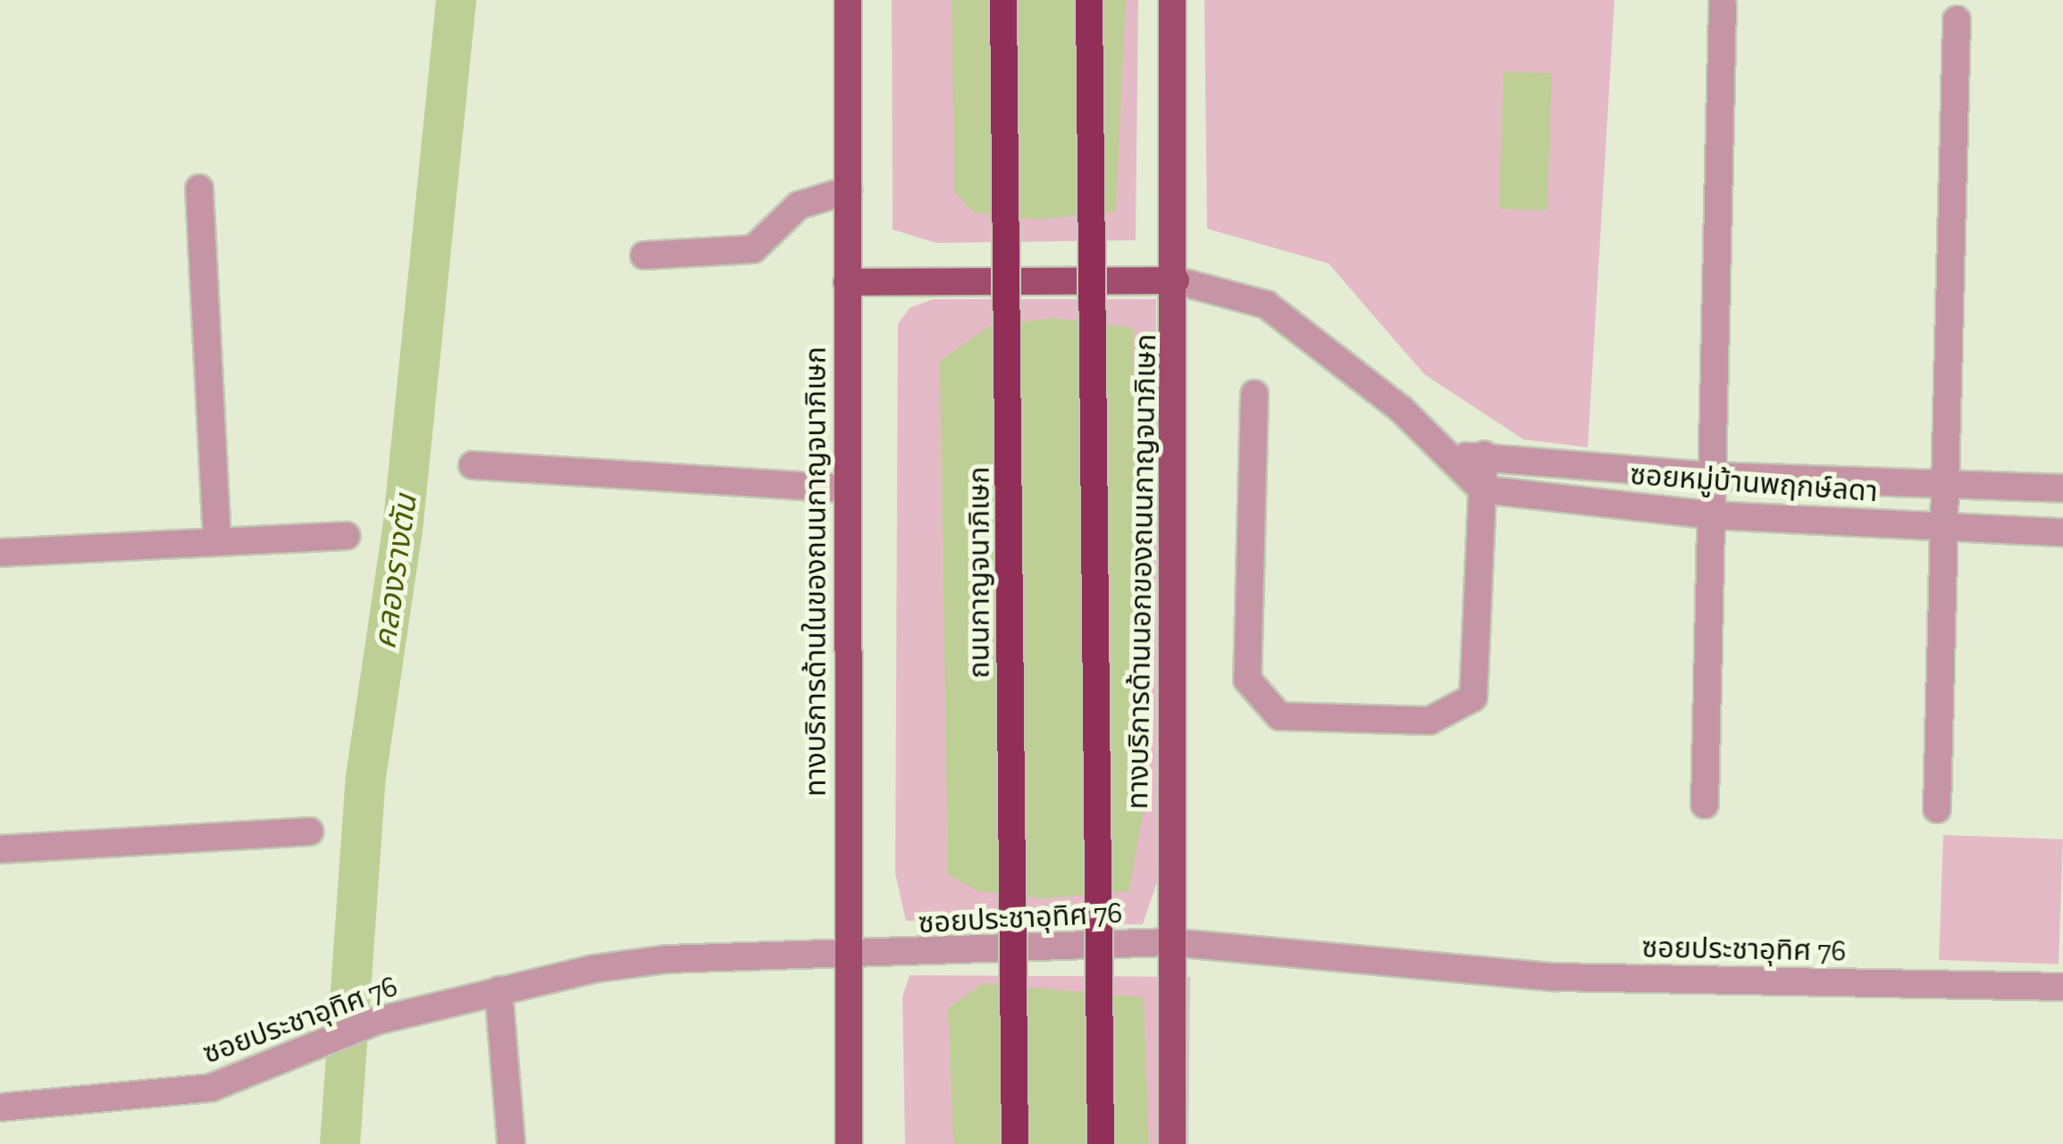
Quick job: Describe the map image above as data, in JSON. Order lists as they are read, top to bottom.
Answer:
{
  "streets": {
    "highway": ["ถนนกาญจนาภิเษก"],
    "main road": ["ทางบริการด้านในของถนนกาญจนาภิเษก", "ทางบริการด้านนอกของถนนกาญจนาภิเษก"],
    "street": ["ซอยหมู่บ้านพฤกษ์ลดา", "ซอยประชาอุทิศ 76"]
  },
  "crossings": [
    ["ทางบริการด้านในของถนนกาญจนาภิเษก", "ซอยประชาอุทิศ 76"],
    ["ทางบริการด้านนอกของถนนกาญจนาภิเษก", "ซอยประชาอุทิศ 76"]
  ],
  "water": ["คลองรางตัน"]
}
